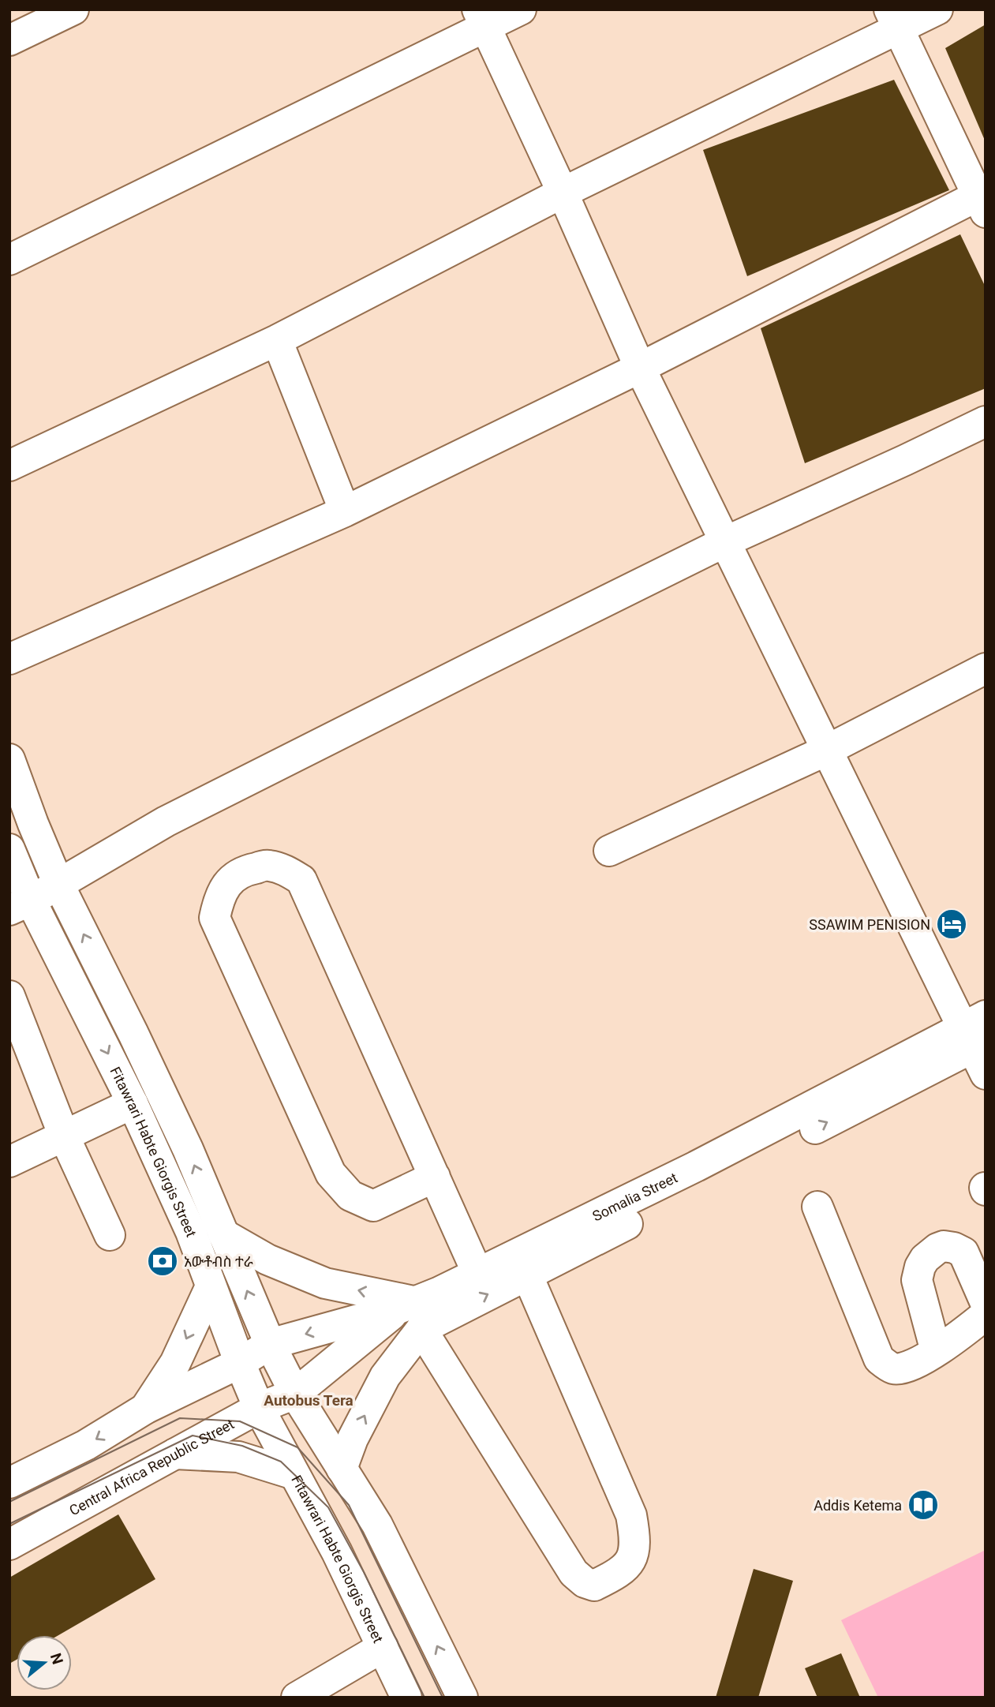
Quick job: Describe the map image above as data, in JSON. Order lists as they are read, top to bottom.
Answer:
{
  "streets": {
    "street": ["Fitawrari Habte Giorgis Street", "Somalia Street", "Central Africa Republic Street"]
  },
  "crossings": [
    ["Fitawrari Habte Giorgis Street", "Central Africa Republic Street"],
    ["Somalia Street", "Central Africa Republic Street"]
  ],
  "districts": ["Autobus Tera"],
  "places": {
    "hotel": ["SSAWIM PENISION"],
    "bank": ["አውቶብስ ተራ"],
    "library": ["Addis Ketema"]
  },
  "north": "right"
}
